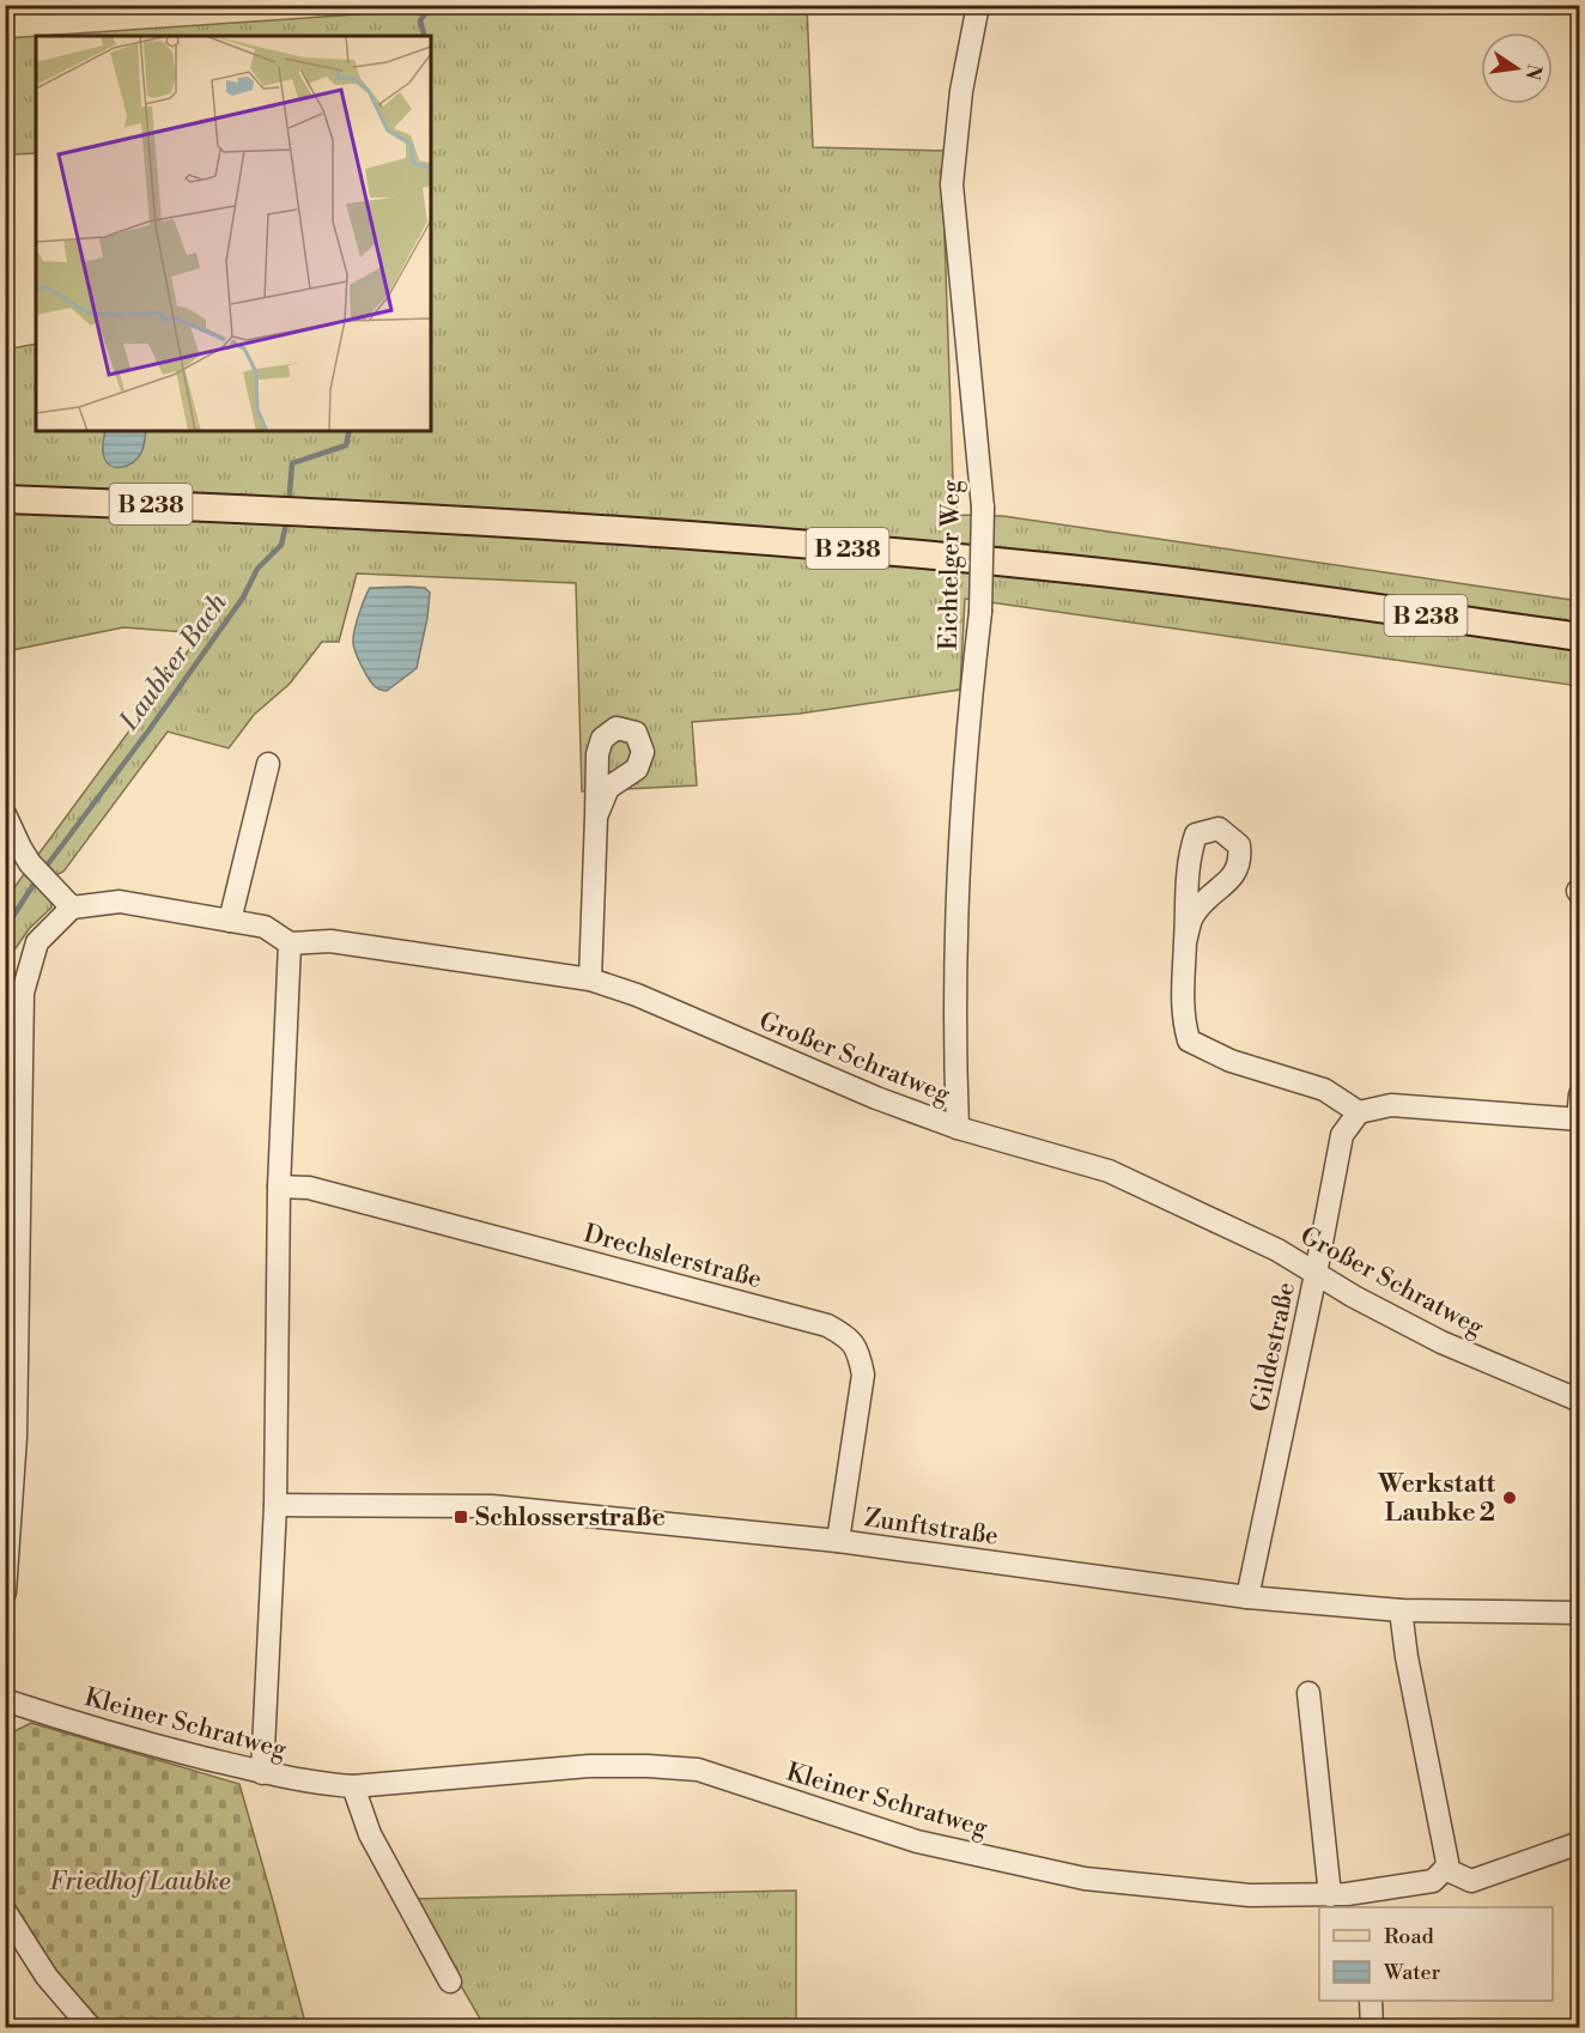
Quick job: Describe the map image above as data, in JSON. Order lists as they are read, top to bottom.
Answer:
{
  "streets": {
    "main road": ["B 238"],
    "street": [
      "Eichtelger Weg",
      "Großer Schratweg",
      "Drechslerstraße",
      "Gildestraße",
      "Zunftstraße",
      "Kleiner Schratweg"
    ]
  },
  "crossings": [
    ["Eichtelger Weg", "Großer Schratweg"],
    ["Großer Schratweg", "Gildestraße"],
    ["Drechslerstraße", "Zunftstraße"],
    ["Gildestraße", "Zunftstraße"]
  ],
  "water": ["Laubker Bach"],
  "parks": ["Friedhof Laubke"],
  "places": {
    "other": ["Werkstatt Laubke 2"],
    "transit": ["Schlosserstraße"]
  },
  "legend": ["Road", "Water"],
  "north": "right"
}
